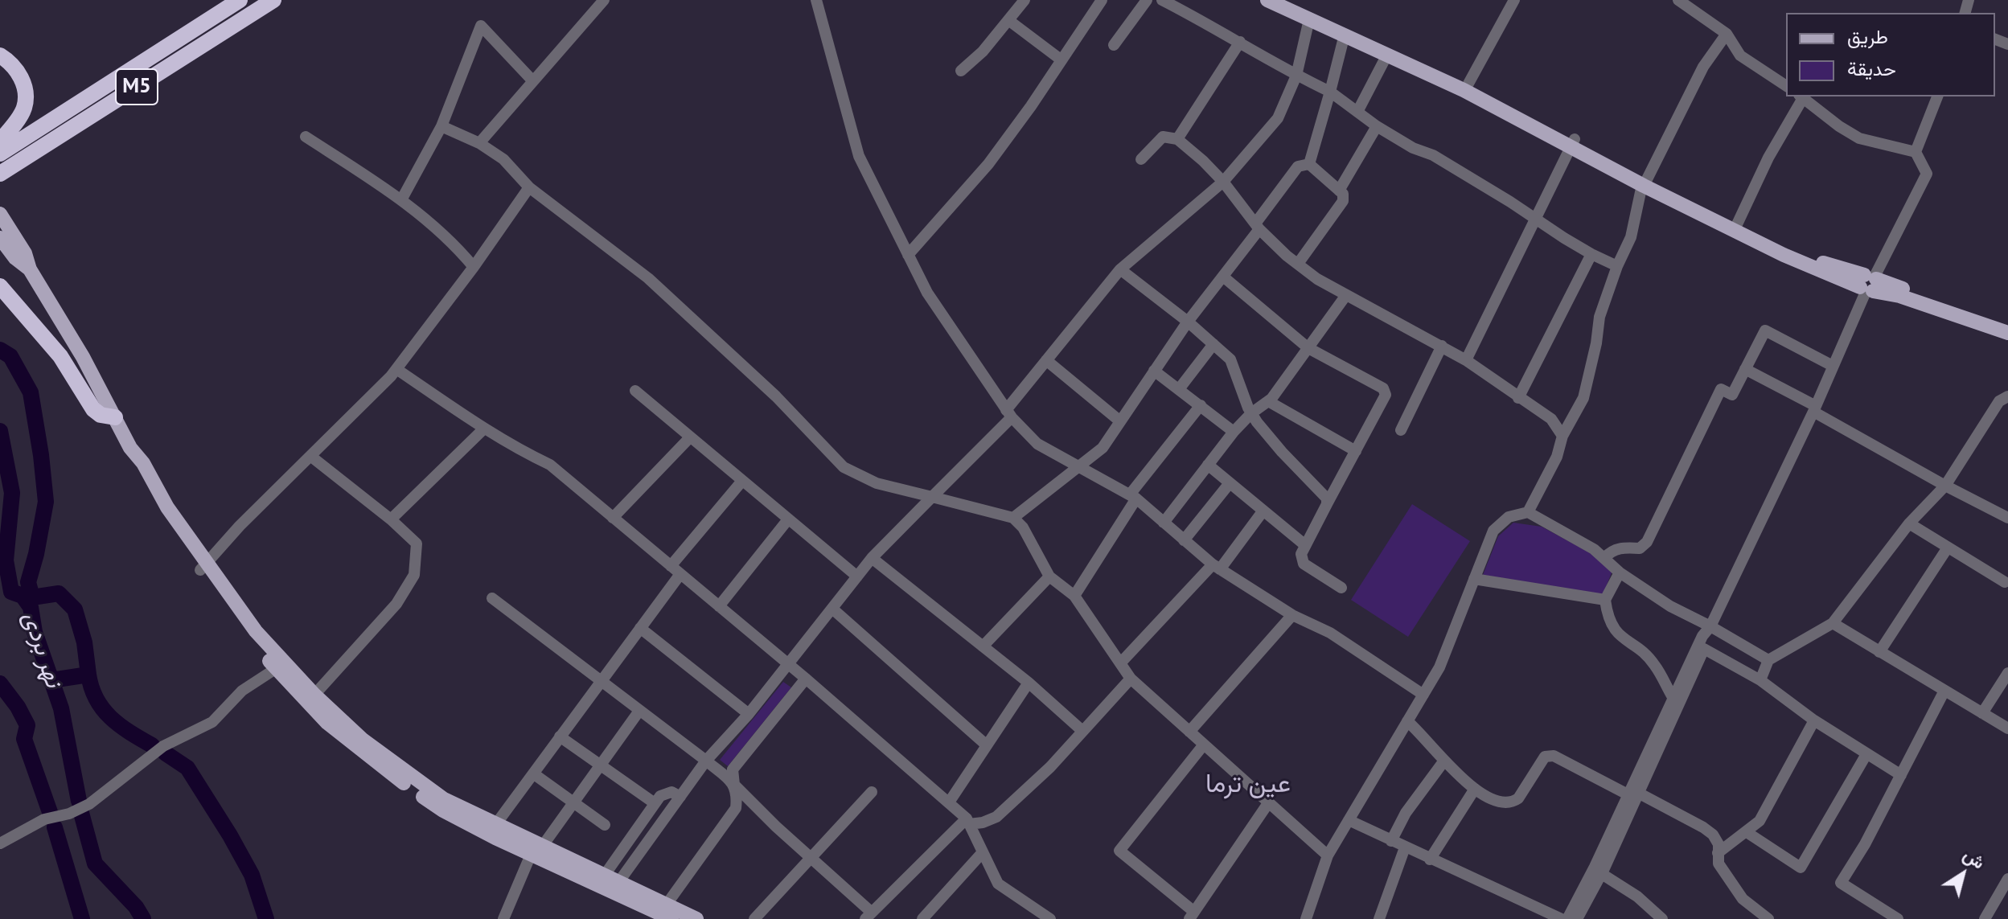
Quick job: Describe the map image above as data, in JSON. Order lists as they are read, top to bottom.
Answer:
{
  "streets": {
    "highway": ["M5"]
  },
  "districts": ["عين ترما"],
  "water": ["نهر بردى"],
  "legend": ["طريق", "حديقة"],
  "north": "top right"
}
